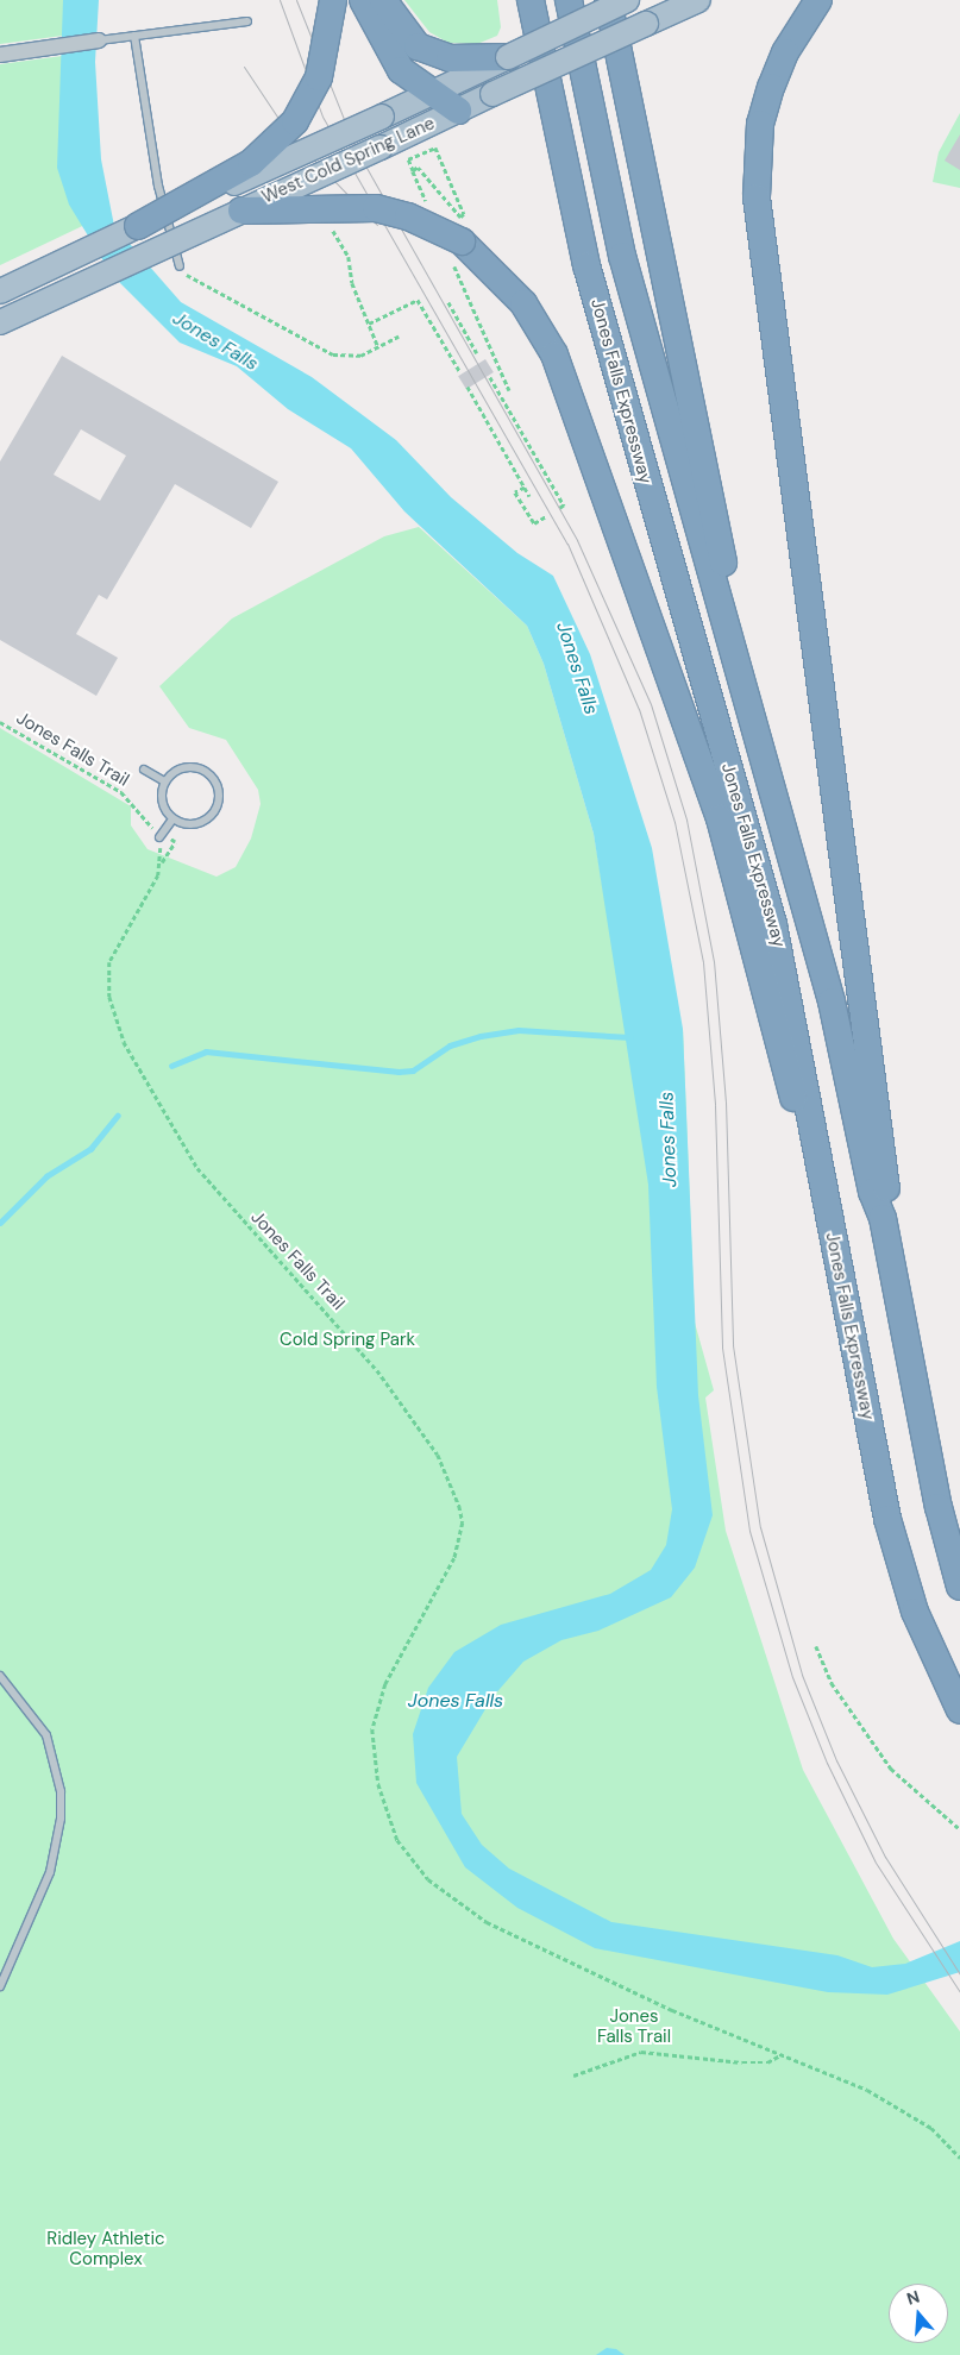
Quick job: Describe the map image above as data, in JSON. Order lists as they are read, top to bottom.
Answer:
{
  "streets": {
    "highway": ["Jones Falls Expressway"],
    "main road": ["West Cold Spring Lane"],
    "path": ["Jones Falls Trail"]
  },
  "water": ["Jones Falls"],
  "parks": ["Cold Spring Park", "Jones Falls Trail", "Ridley Athletic Complex"],
  "north": "top"
}
